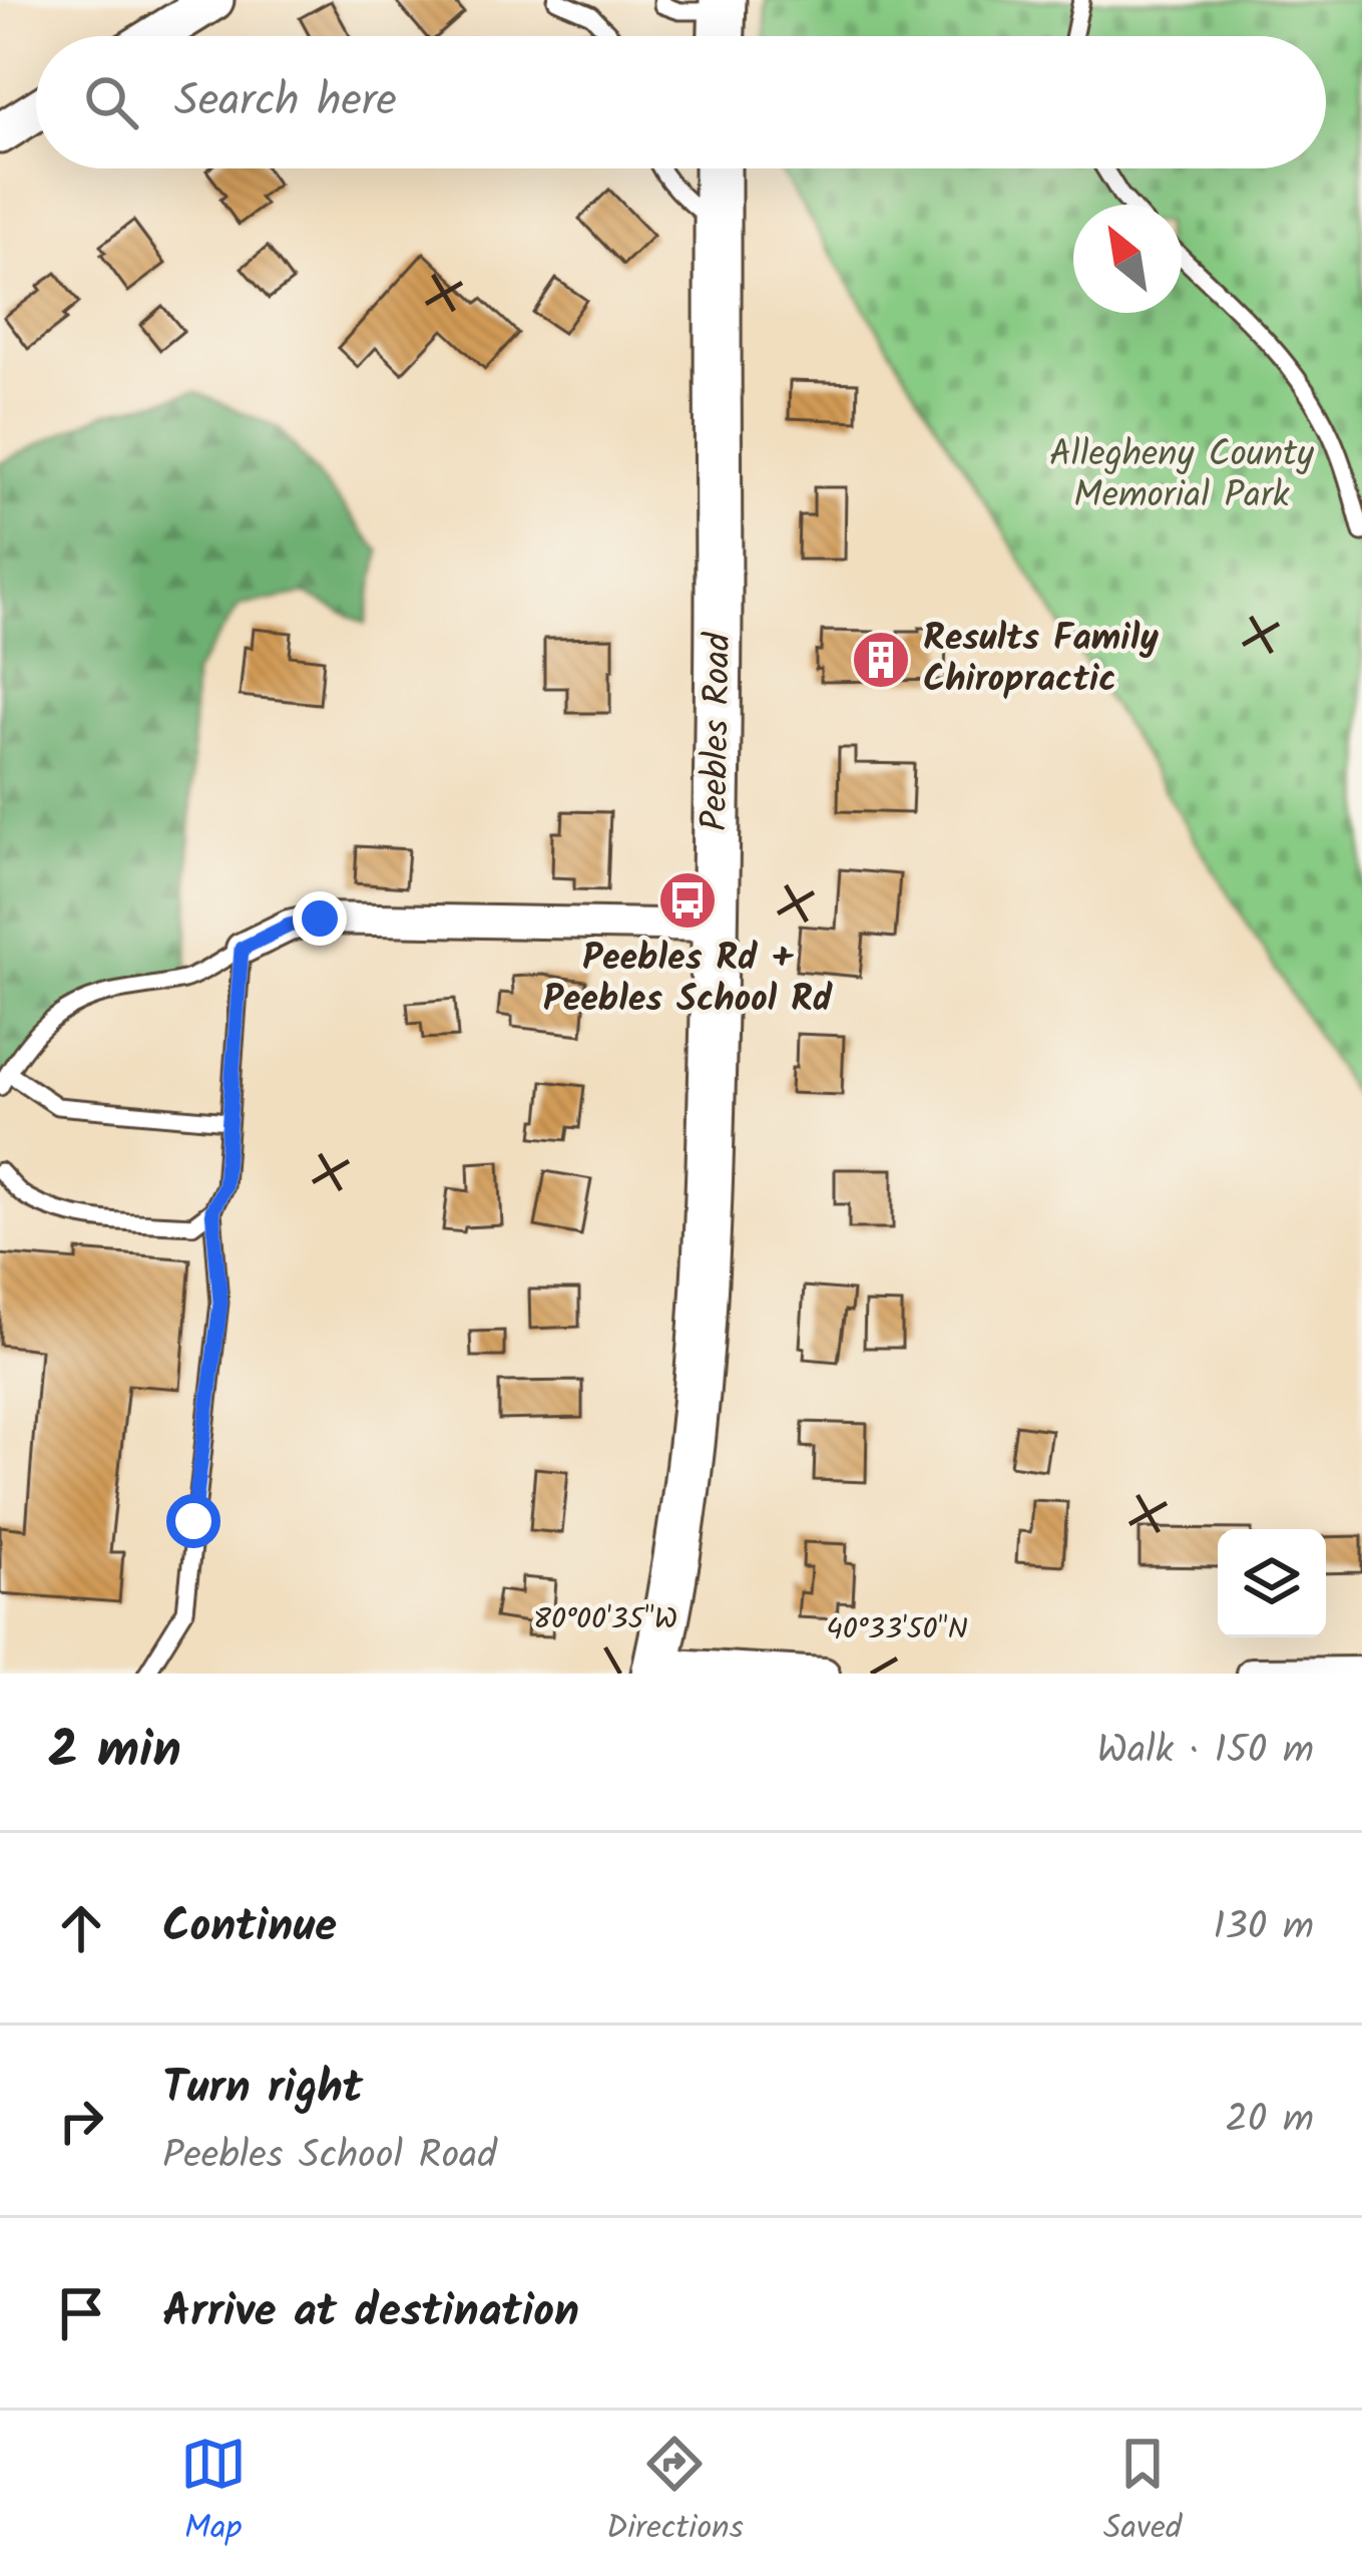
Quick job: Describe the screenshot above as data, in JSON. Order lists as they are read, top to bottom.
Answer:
{
  "streets": {
    "main road": ["Peebles Road"]
  },
  "parks": ["Allegheny County Memorial Park"],
  "places": {
    "building": ["Results Family Chiropractic"],
    "bus stop": ["Peebles Rd + Peebles School Rd"]
  },
  "north": "top left",
  "page": {
    "search": "Search here",
    "heading": ["2 min", "Walk · 150 m"],
    "list": [
      ["Continue", "130 m"],
      ["Turn right", "Peebles School Road", "20 m"],
      "Arrive at destination"
    ],
    "nav": ["Map", "Directions", "Saved"]
  },
  "coordinates": ["80°00'35\"W", "40°33'50\"N"]
}
